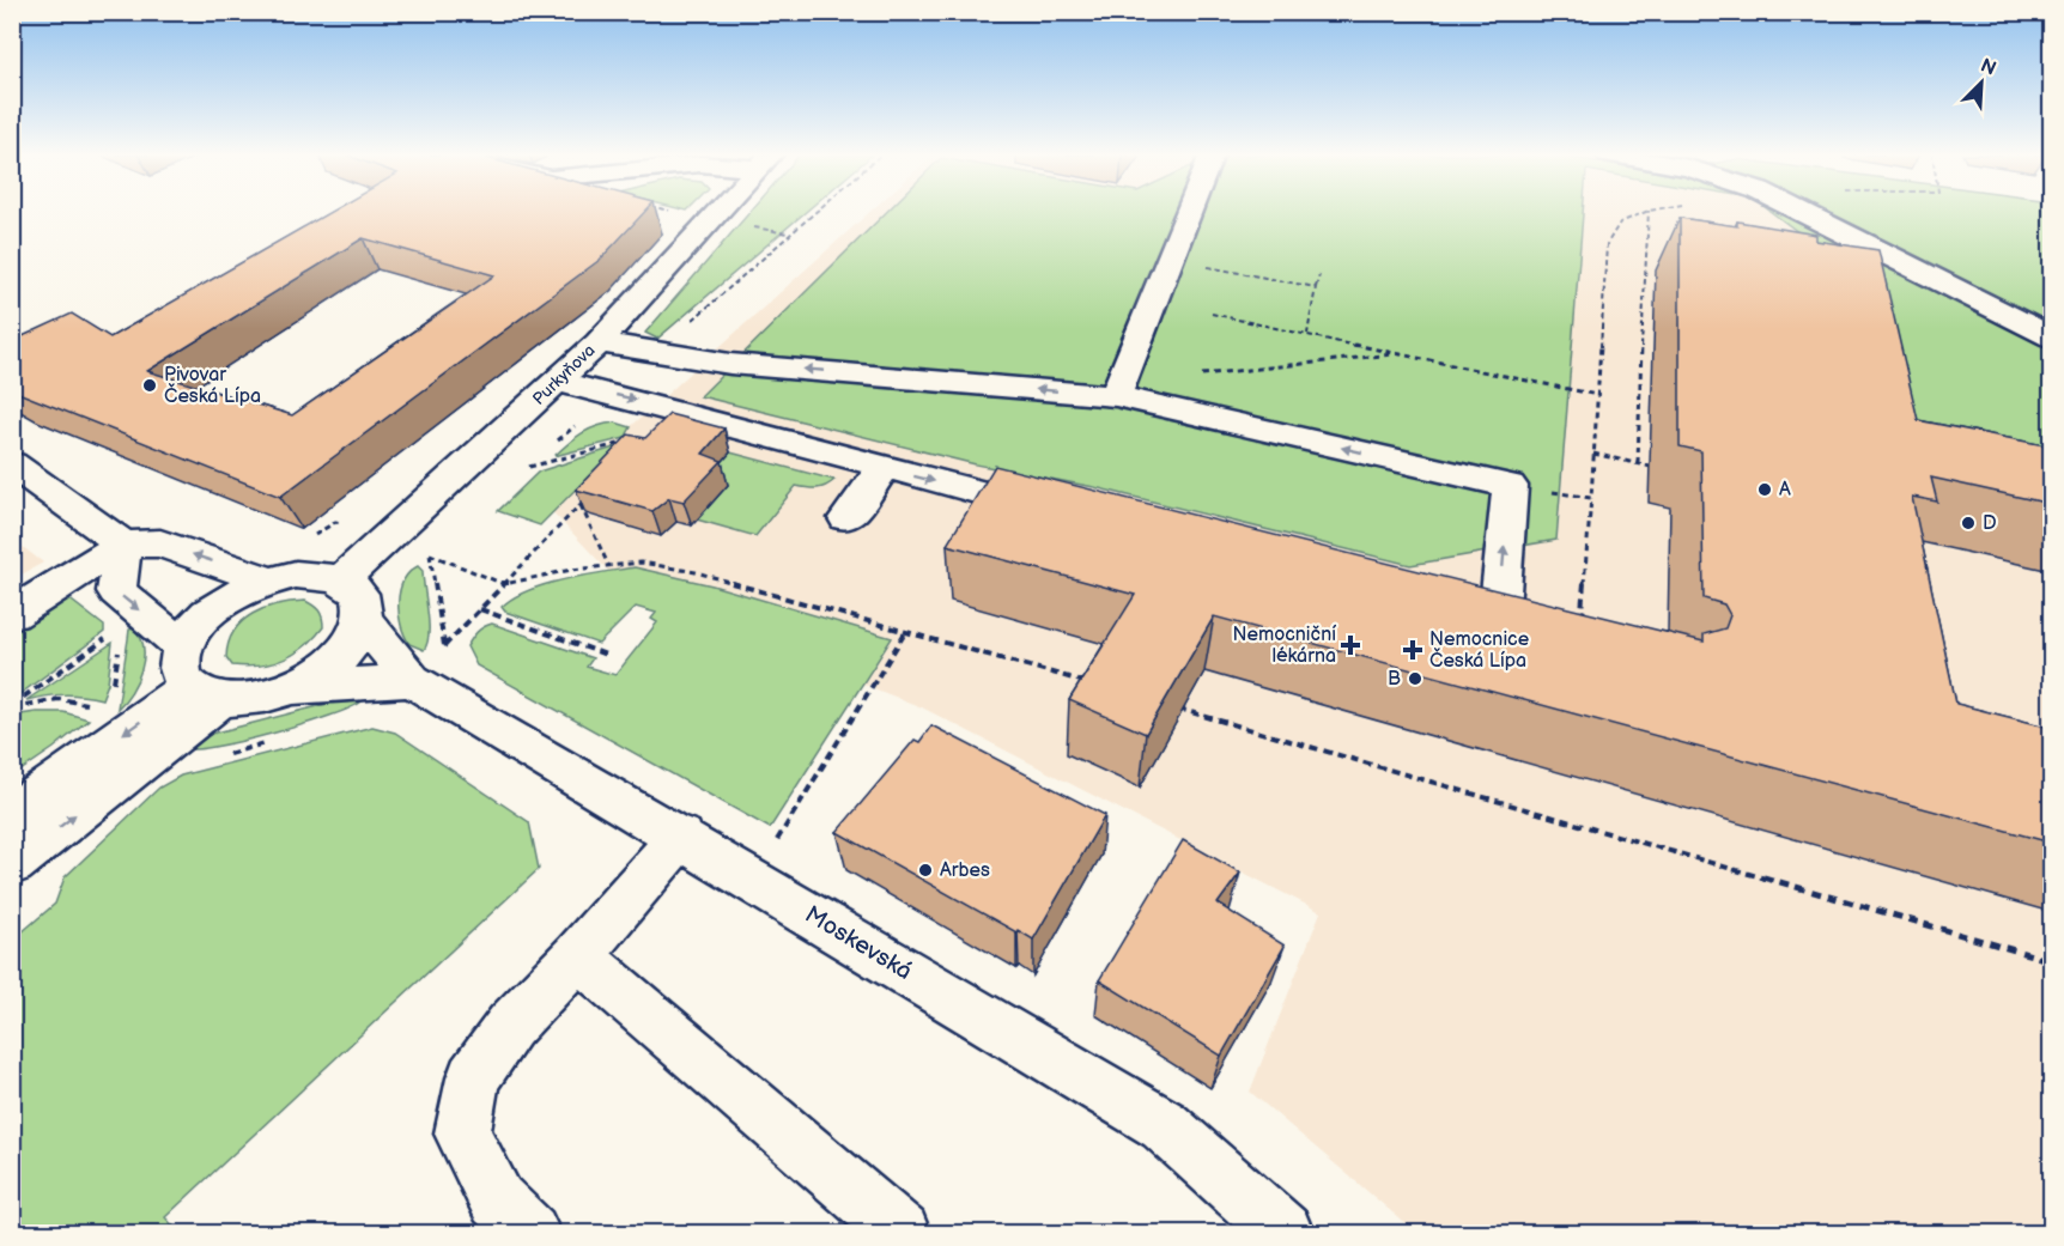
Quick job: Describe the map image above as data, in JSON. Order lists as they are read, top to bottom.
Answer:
{
  "streets": {
    "street": ["Purkyňova", "Moskevská"]
  },
  "places": {
    "other": [
      "Pivovar Česká Lípa",
      "A",
      "D",
      "B",
      "Arbes"
    ],
    "health": ["Nemocniční lékárna", "Nemocnice Česká Lípa"]
  },
  "north": "top right"
}
